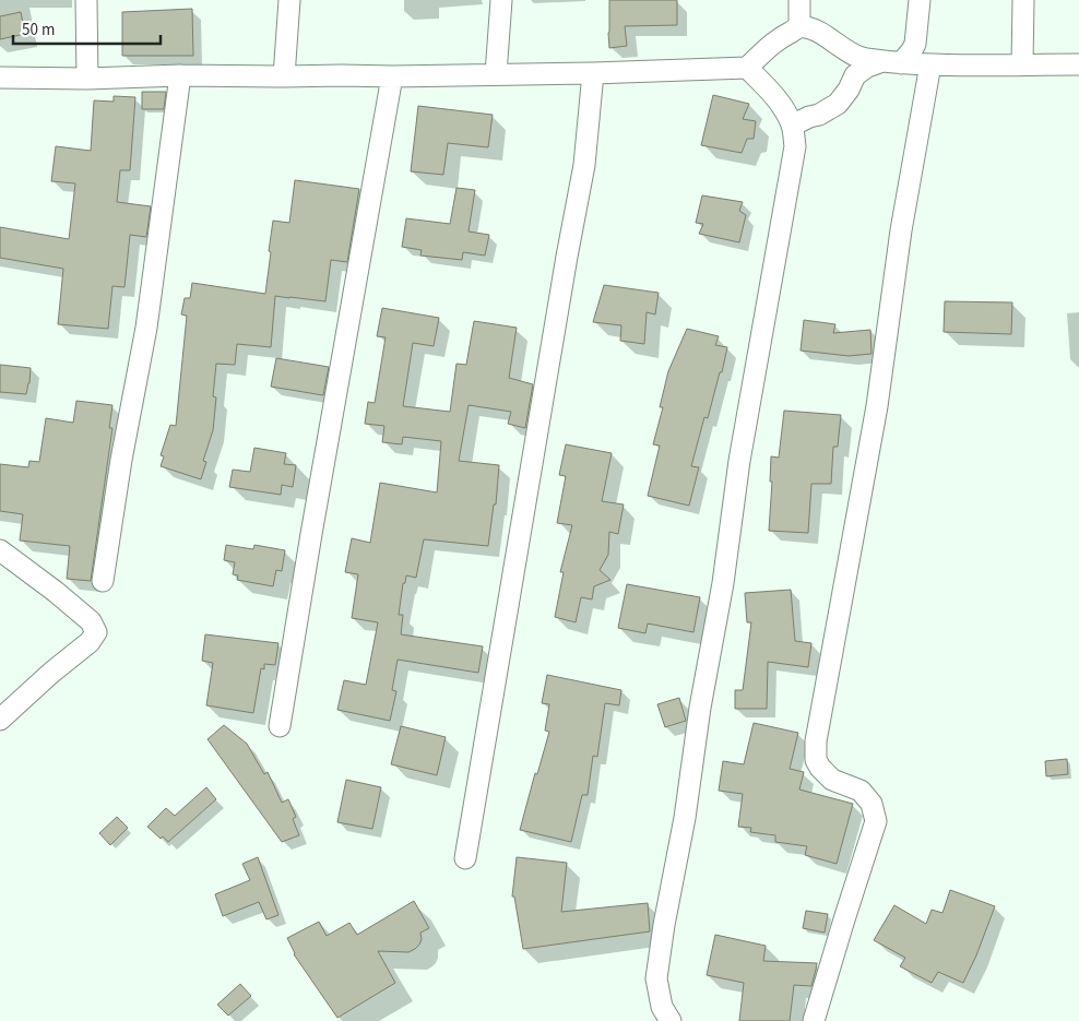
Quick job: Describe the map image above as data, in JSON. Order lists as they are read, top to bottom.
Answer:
{
  "scale_bar": "50 m"
}
